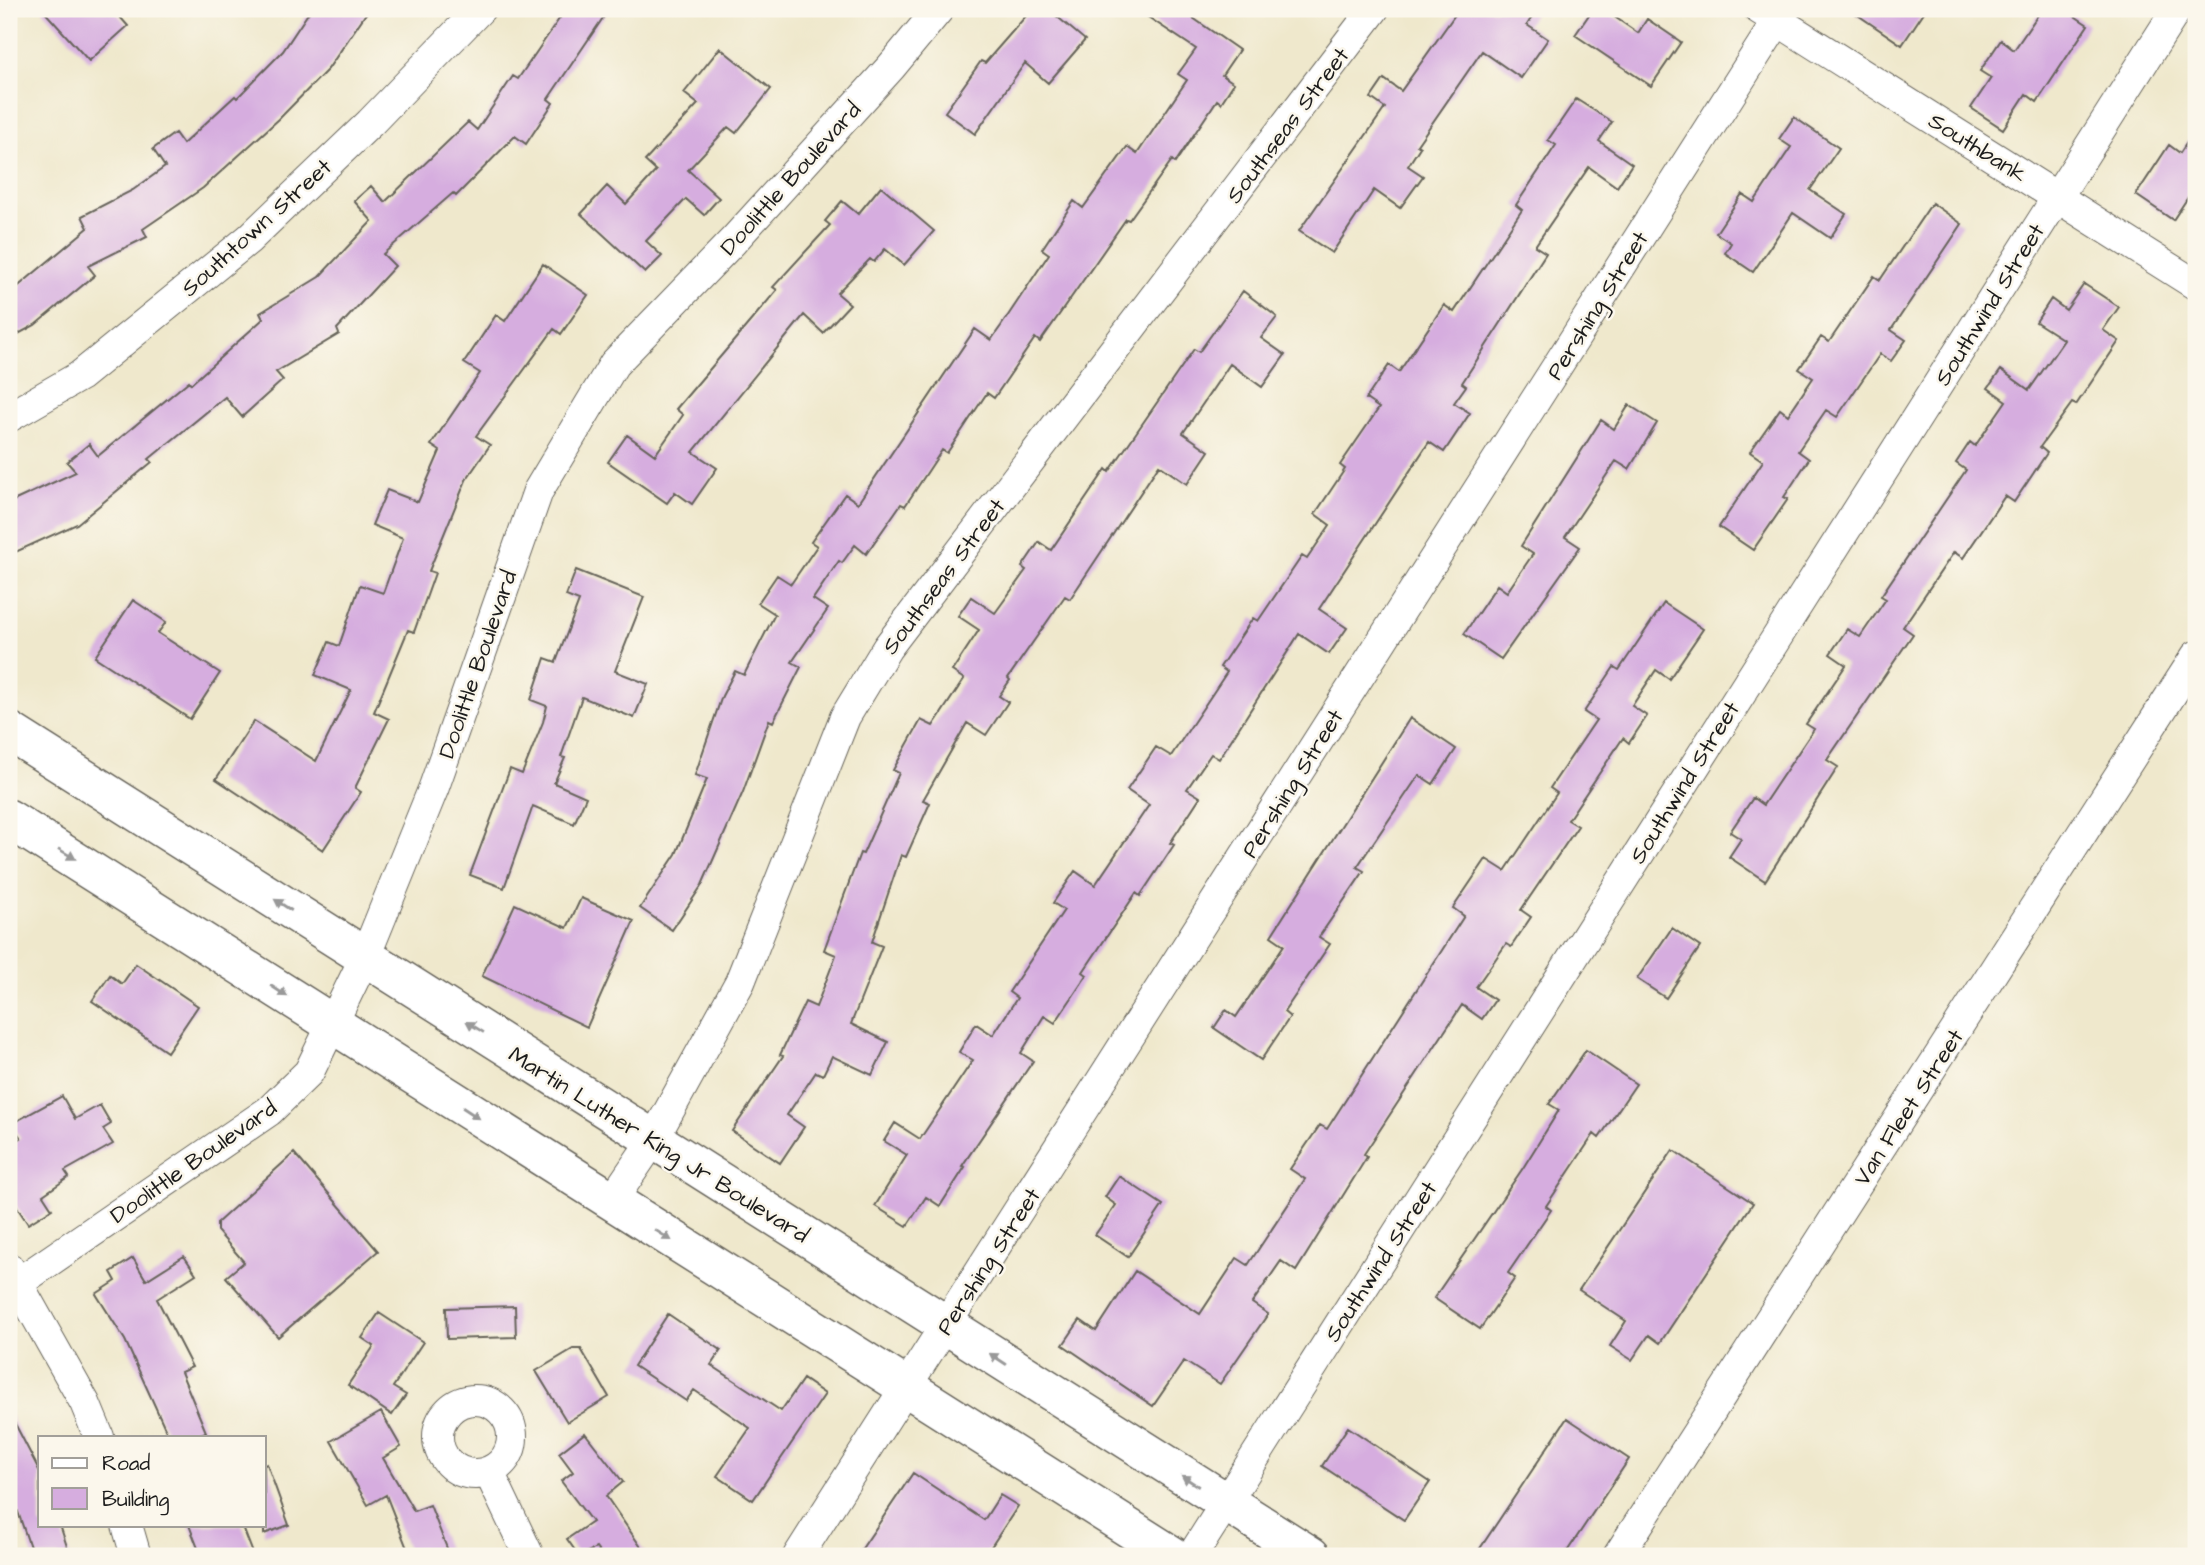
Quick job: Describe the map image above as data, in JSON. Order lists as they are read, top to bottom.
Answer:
{
  "streets": {
    "main road": ["Martin Luther King Jr Boulevard"],
    "street": [
      "Southseas Street",
      "Southbank",
      "Doolittle Boulevard",
      "Southtown Street",
      "Southwind Street",
      "Pershing Street",
      "Van Fleet Street"
    ]
  },
  "crossings": [
    ["Southseas Street", "Martin Luther King Jr Boulevard"],
    ["Southbank", "Southwind Street"],
    ["Southbank", "Pershing Street"],
    ["Doolittle Boulevard", "Martin Luther King Jr Boulevard"],
    ["Southwind Street", "Martin Luther King Jr Boulevard"],
    ["Pershing Street", "Martin Luther King Jr Boulevard"]
  ],
  "legend": ["Road", "Building"]
}
